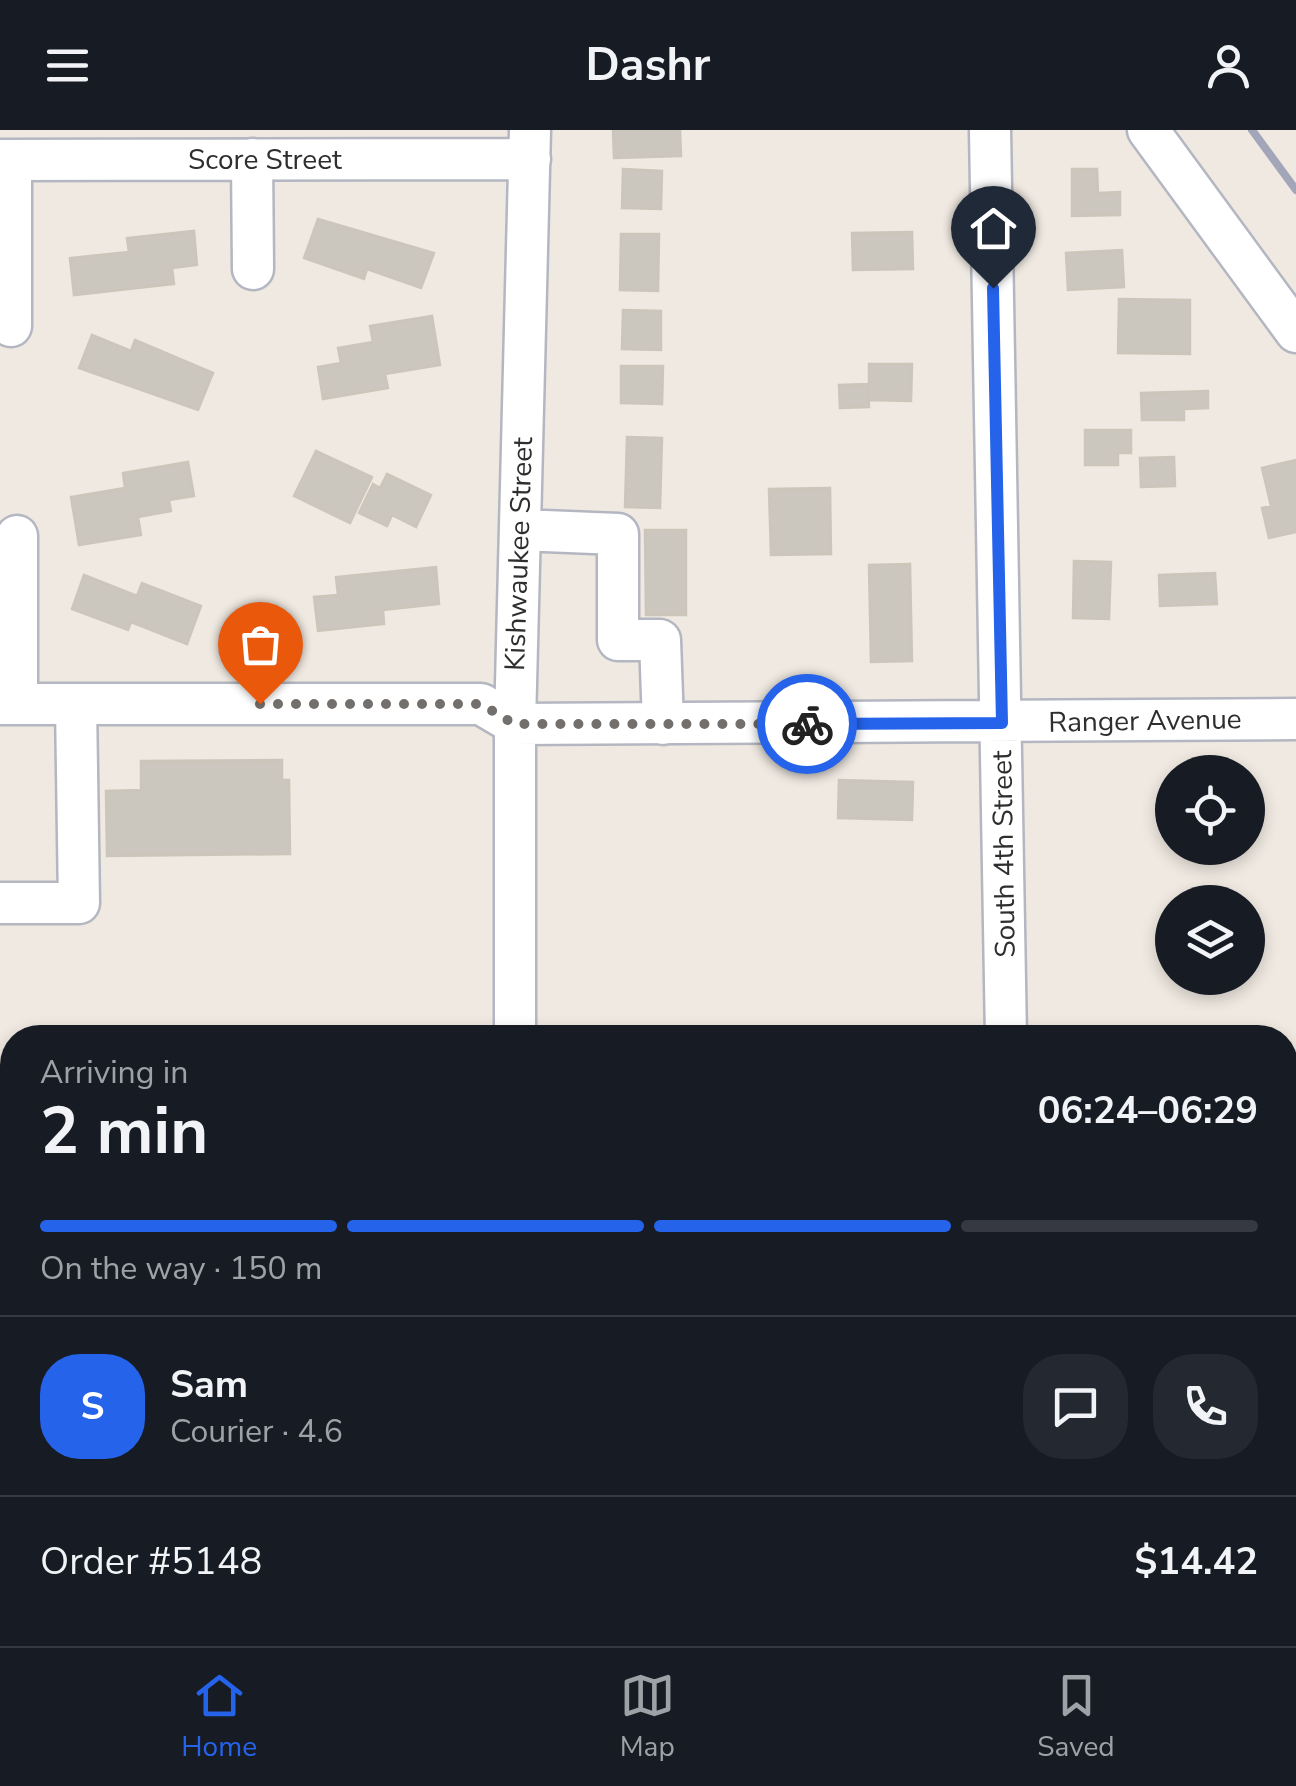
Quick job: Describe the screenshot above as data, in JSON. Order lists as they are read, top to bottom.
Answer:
{
  "streets": {
    "street": [
      "Score Street",
      "Kishwaukee Street",
      "Ranger Avenue",
      "South 4th Street"
    ]
  },
  "crossings": [
    ["Score Street", "Kishwaukee Street"],
    ["Kishwaukee Street", "Ranger Avenue"],
    ["Ranger Avenue", "South 4th Street"]
  ],
  "page": {
    "header": "Dashr",
    "heading": ["2 min", "Arriving in", "06:24–06:29"],
    "panel": [
      "Sam",
      "Courier · 4.6",
      "Order #5148",
      "$14.42"
    ],
    "bar": "On the way · 150 m",
    "round": "S",
    "tabs": ["Home", "Map", "Saved"]
  }
}
